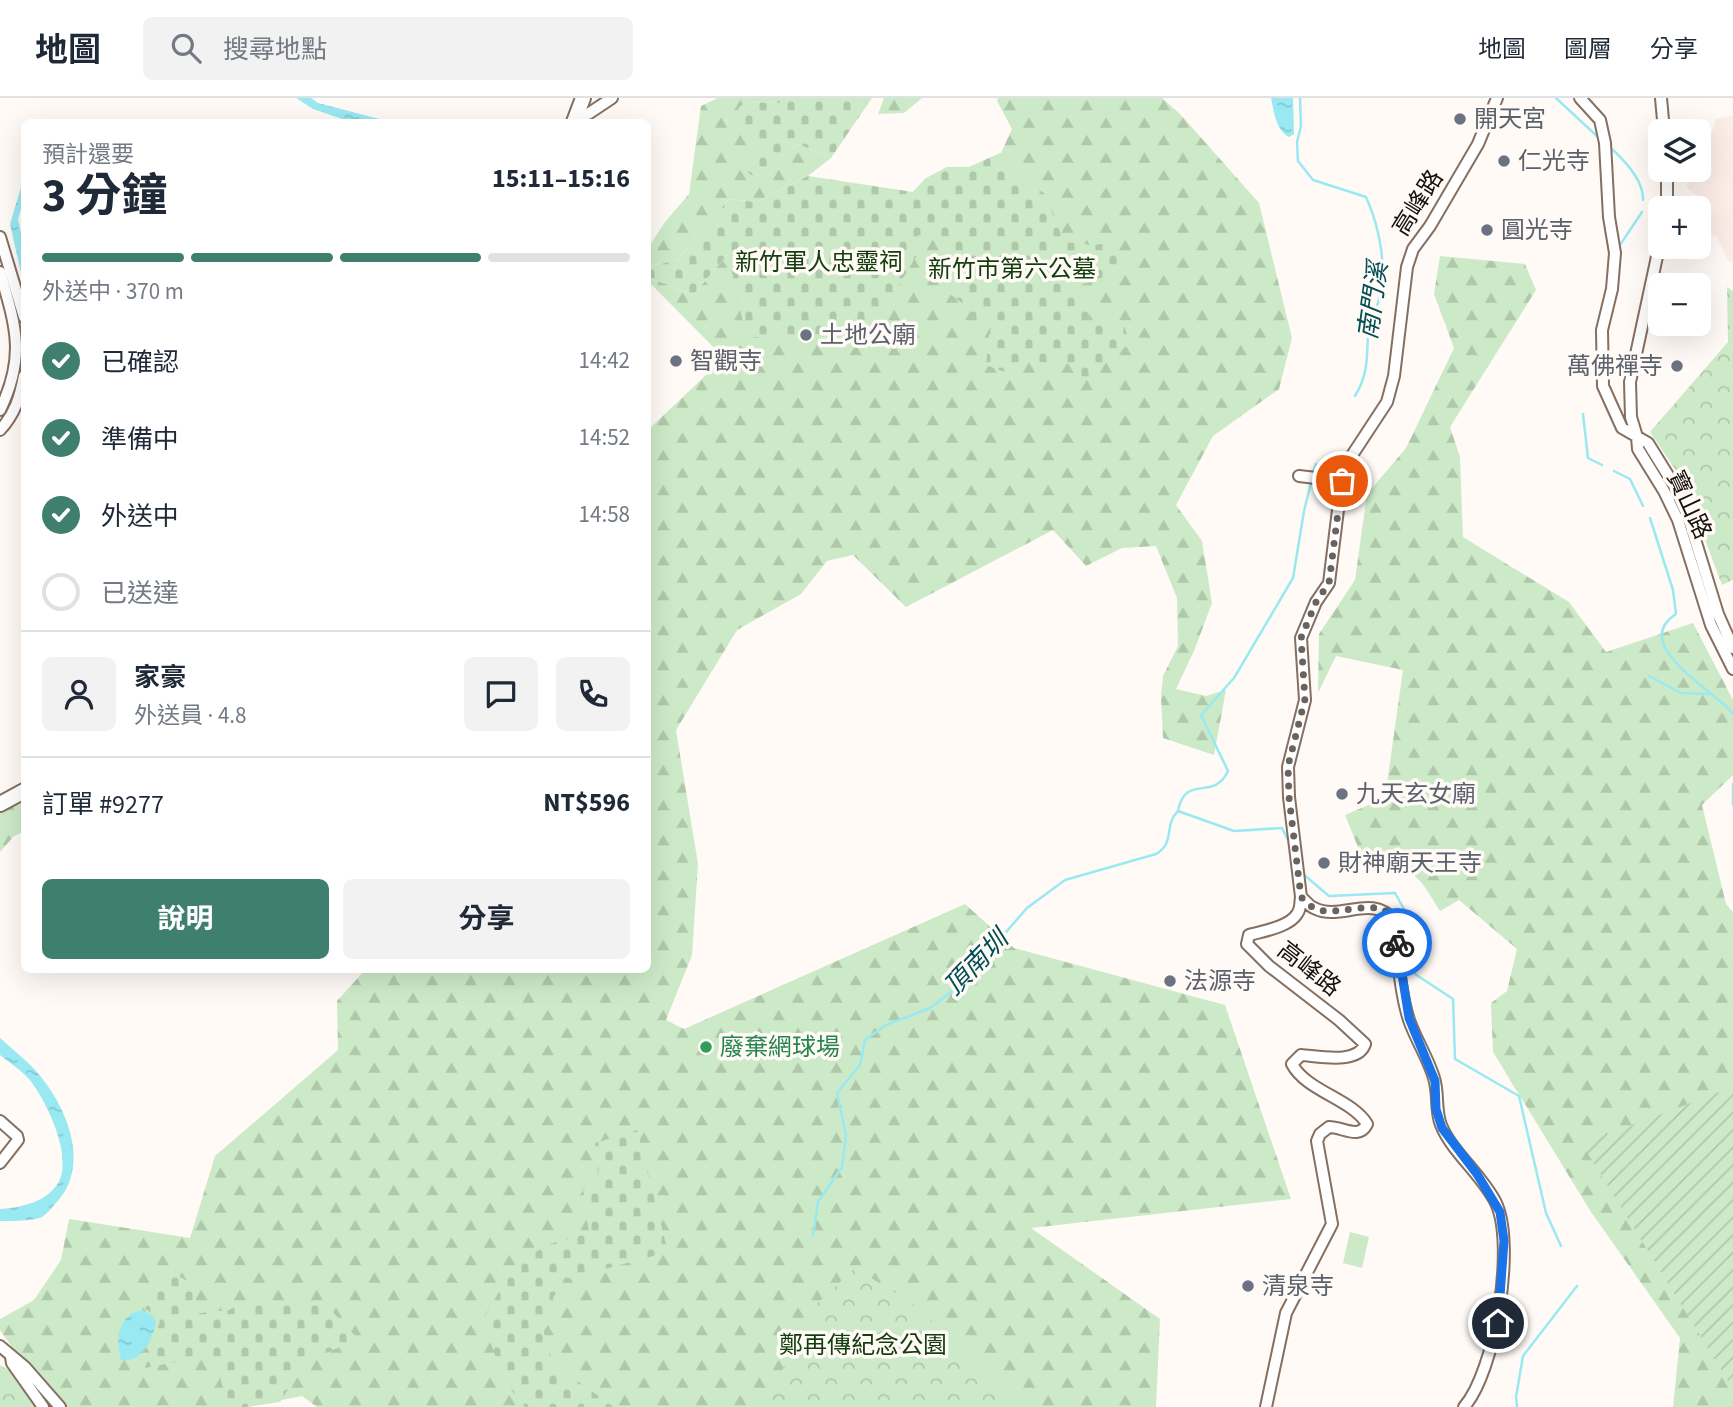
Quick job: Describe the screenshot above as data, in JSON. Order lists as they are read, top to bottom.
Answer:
{
  "streets": {
    "street": ["高峰路", "寶山路"]
  },
  "water": ["南門溪", "頂南圳"],
  "parks": ["新竹軍人忠靈祠", "新竹市第六公墓", "鄭再傳紀念公園"],
  "places": [
    "開天宮",
    "仁光寺",
    "圓光寺",
    "土地公廟",
    "智觀寺",
    "萬佛禪寺",
    "九天玄女廟",
    "財神廟天王寺",
    "法源寺",
    "廢棄網球場",
    "清泉寺"
  ],
  "page": {
    "header": "地圖",
    "search": "搜尋地點",
    "nav": ["地圖", "圖層", "分享"],
    "map_buttons": ["+", "−"],
    "heading": ["3 分鐘", "預計還要", "15:11–15:16"],
    "panel": [
      "家豪",
      "外送員 · 4.8",
      "訂單 #9277",
      "NT$596"
    ],
    "bar": "外送中 · 370 m",
    "list": [
      ["已確認", "14:42"],
      ["準備中", "14:52"],
      ["外送中", "14:58"],
      "已送達"
    ],
    "buttons": ["說明", "分享"]
  }
}
